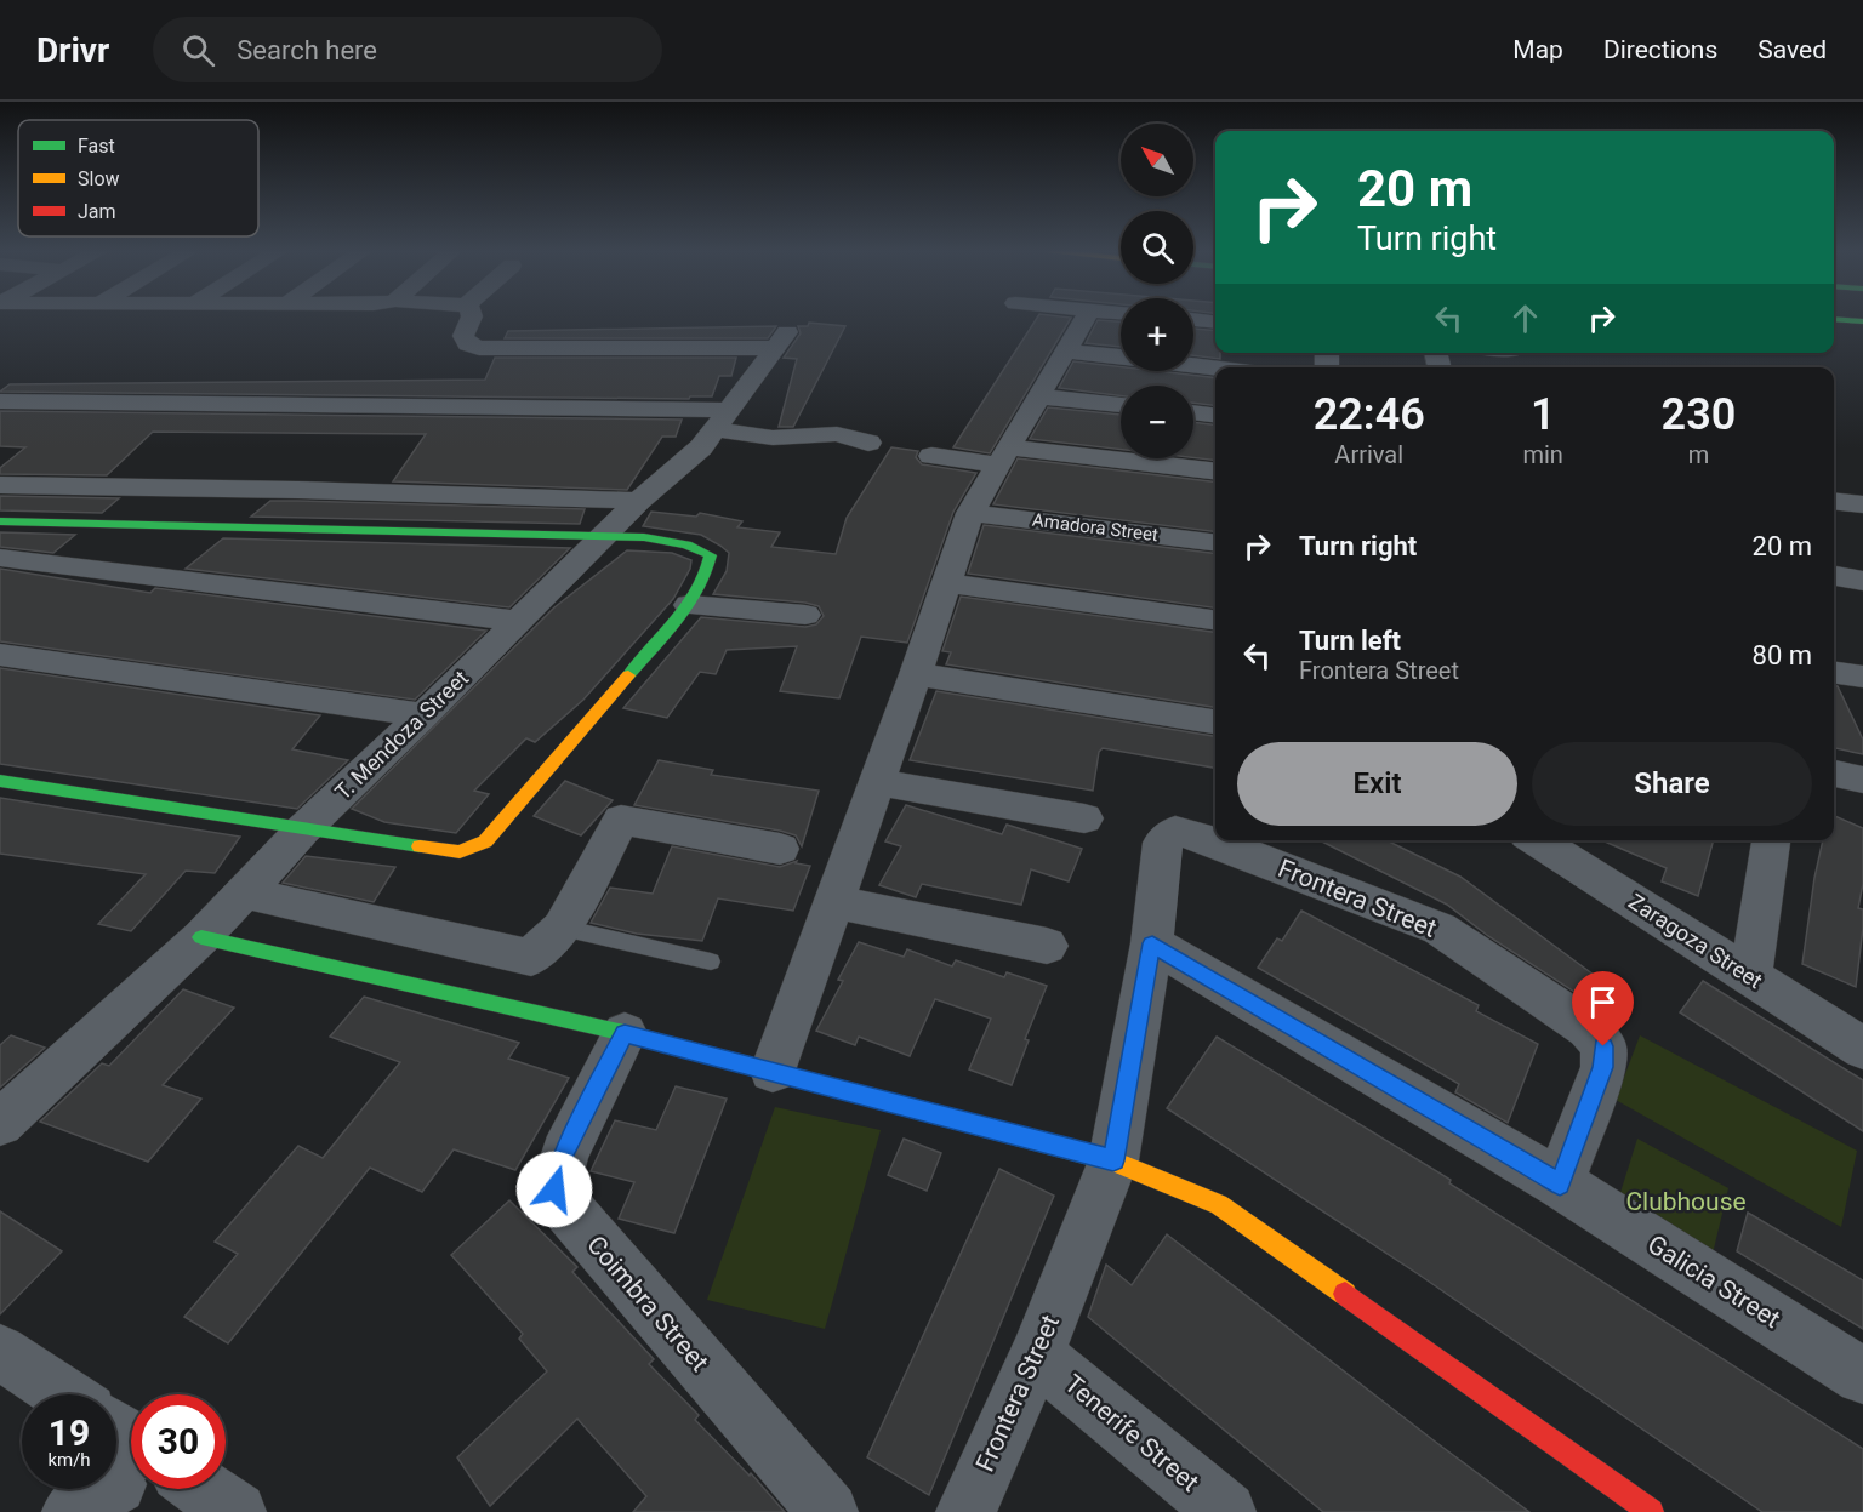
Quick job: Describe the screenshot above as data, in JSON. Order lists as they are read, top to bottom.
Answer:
{
  "streets": {
    "street": [
      "Amadora Street",
      "T. Mendoza Street",
      "Frontera Street",
      "Zaragoza Street",
      "Galicia Street",
      "Coimbra Street",
      "Tenerife Street"
    ]
  },
  "crossings": [
    ["Frontera Street", "Galicia Street"],
    ["Frontera Street", "Tenerife Street"]
  ],
  "parks": ["Clubhouse"],
  "legend": ["Fast", "Slow", "Jam"],
  "north": "top left",
  "page": {
    "header": "Drivr",
    "search": "Search here",
    "nav": ["Map", "Directions", "Saved"],
    "map_buttons": ["+", "−"],
    "turn": ["20 m", "Turn right"],
    "eta": [
      "22:46",
      "Arrival",
      "1",
      "min",
      "230",
      "m"
    ],
    "list": [
      {
        "name": "Turn right",
        "value": "20 m"
      },
      {
        "name": "Turn left",
        "note": "Frontera Street",
        "value": "80 m"
      }
    ],
    "buttons": ["Exit", "Share"],
    "speed": "19 km/h",
    "limit": "30"
  }
}
